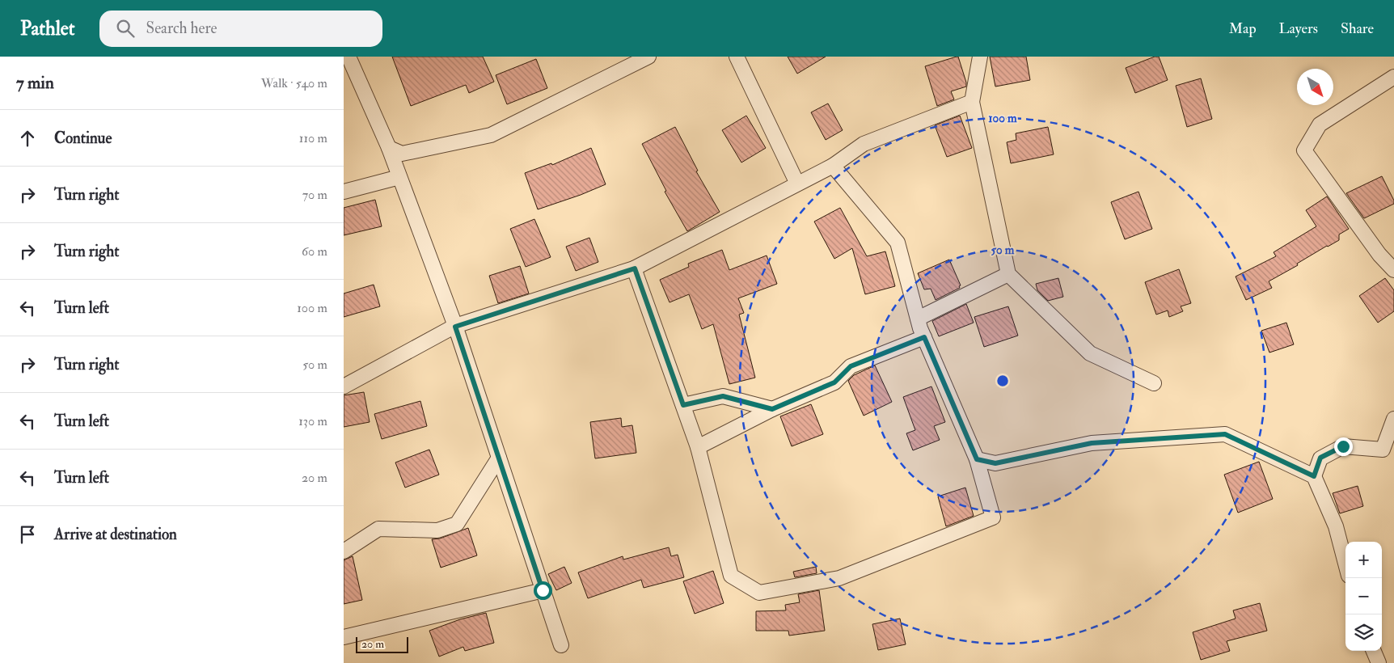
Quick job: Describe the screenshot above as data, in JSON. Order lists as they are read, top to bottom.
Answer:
{
  "scale_bar": "20 m",
  "north": "bottom right",
  "page": {
    "header": "Pathlet",
    "search": "Search here",
    "nav": ["Map", "Layers", "Share"],
    "heading": ["7 min", "Walk · 540 m"],
    "list": [
      ["Continue", "110 m"],
      ["Turn right", "70 m"],
      ["Turn right", "60 m"],
      ["Turn left", "100 m"],
      ["Turn right", "50 m"],
      ["Turn left", "130 m"],
      ["Turn left", "20 m"],
      "Arrive at destination"
    ],
    "map_buttons": ["+", "−"],
    "scale": "20 m"
  },
  "rings": ["100 m", "50 m"]
}
